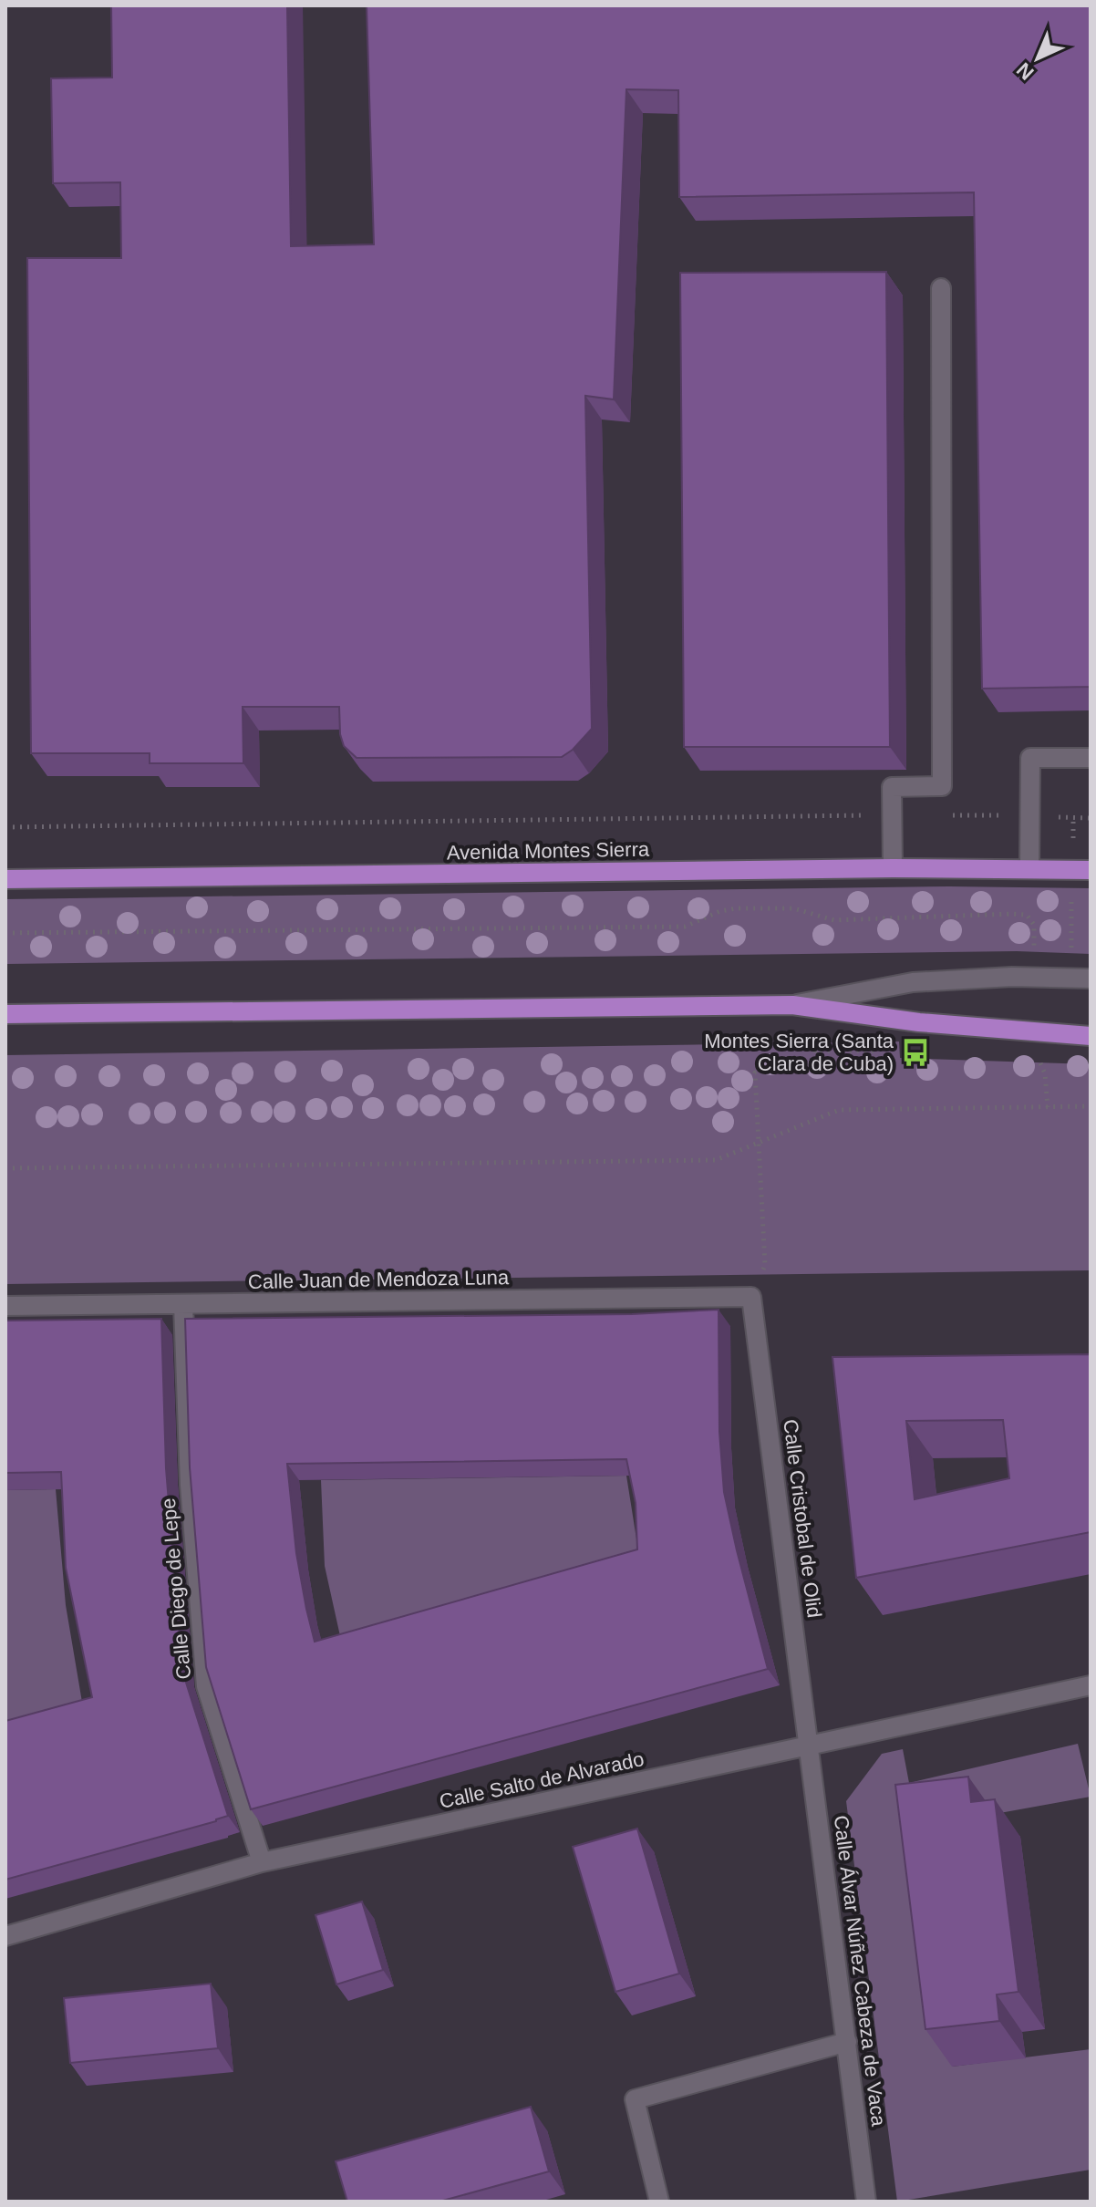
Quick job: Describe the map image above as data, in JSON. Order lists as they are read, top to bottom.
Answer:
{
  "streets": {
    "main road": ["Avenida Montes Sierra"],
    "street": [
      "Calle Juan de Mendoza Luna",
      "Calle Cristobal de Olid",
      "Calle Diego de Lepe",
      "Calle Salto de Alvarado",
      "Calle Álvar Núñez Cabeza de Vaca"
    ]
  },
  "crossings": [
    ["Calle Juan de Mendoza Luna", "Calle Cristobal de Olid"],
    ["Calle Juan de Mendoza Luna", "Calle Diego de Lepe"],
    ["Calle Cristobal de Olid", "Calle Salto de Alvarado"],
    ["Calle Cristobal de Olid", "Calle Álvar Núñez Cabeza de Vaca"],
    ["Calle Diego de Lepe", "Calle Salto de Alvarado"],
    ["Calle Salto de Alvarado", "Calle Álvar Núñez Cabeza de Vaca"]
  ],
  "places": {
    "bus stop": ["Montes Sierra (Santa Clara de Cuba)"]
  },
  "north": "bottom left"
}
